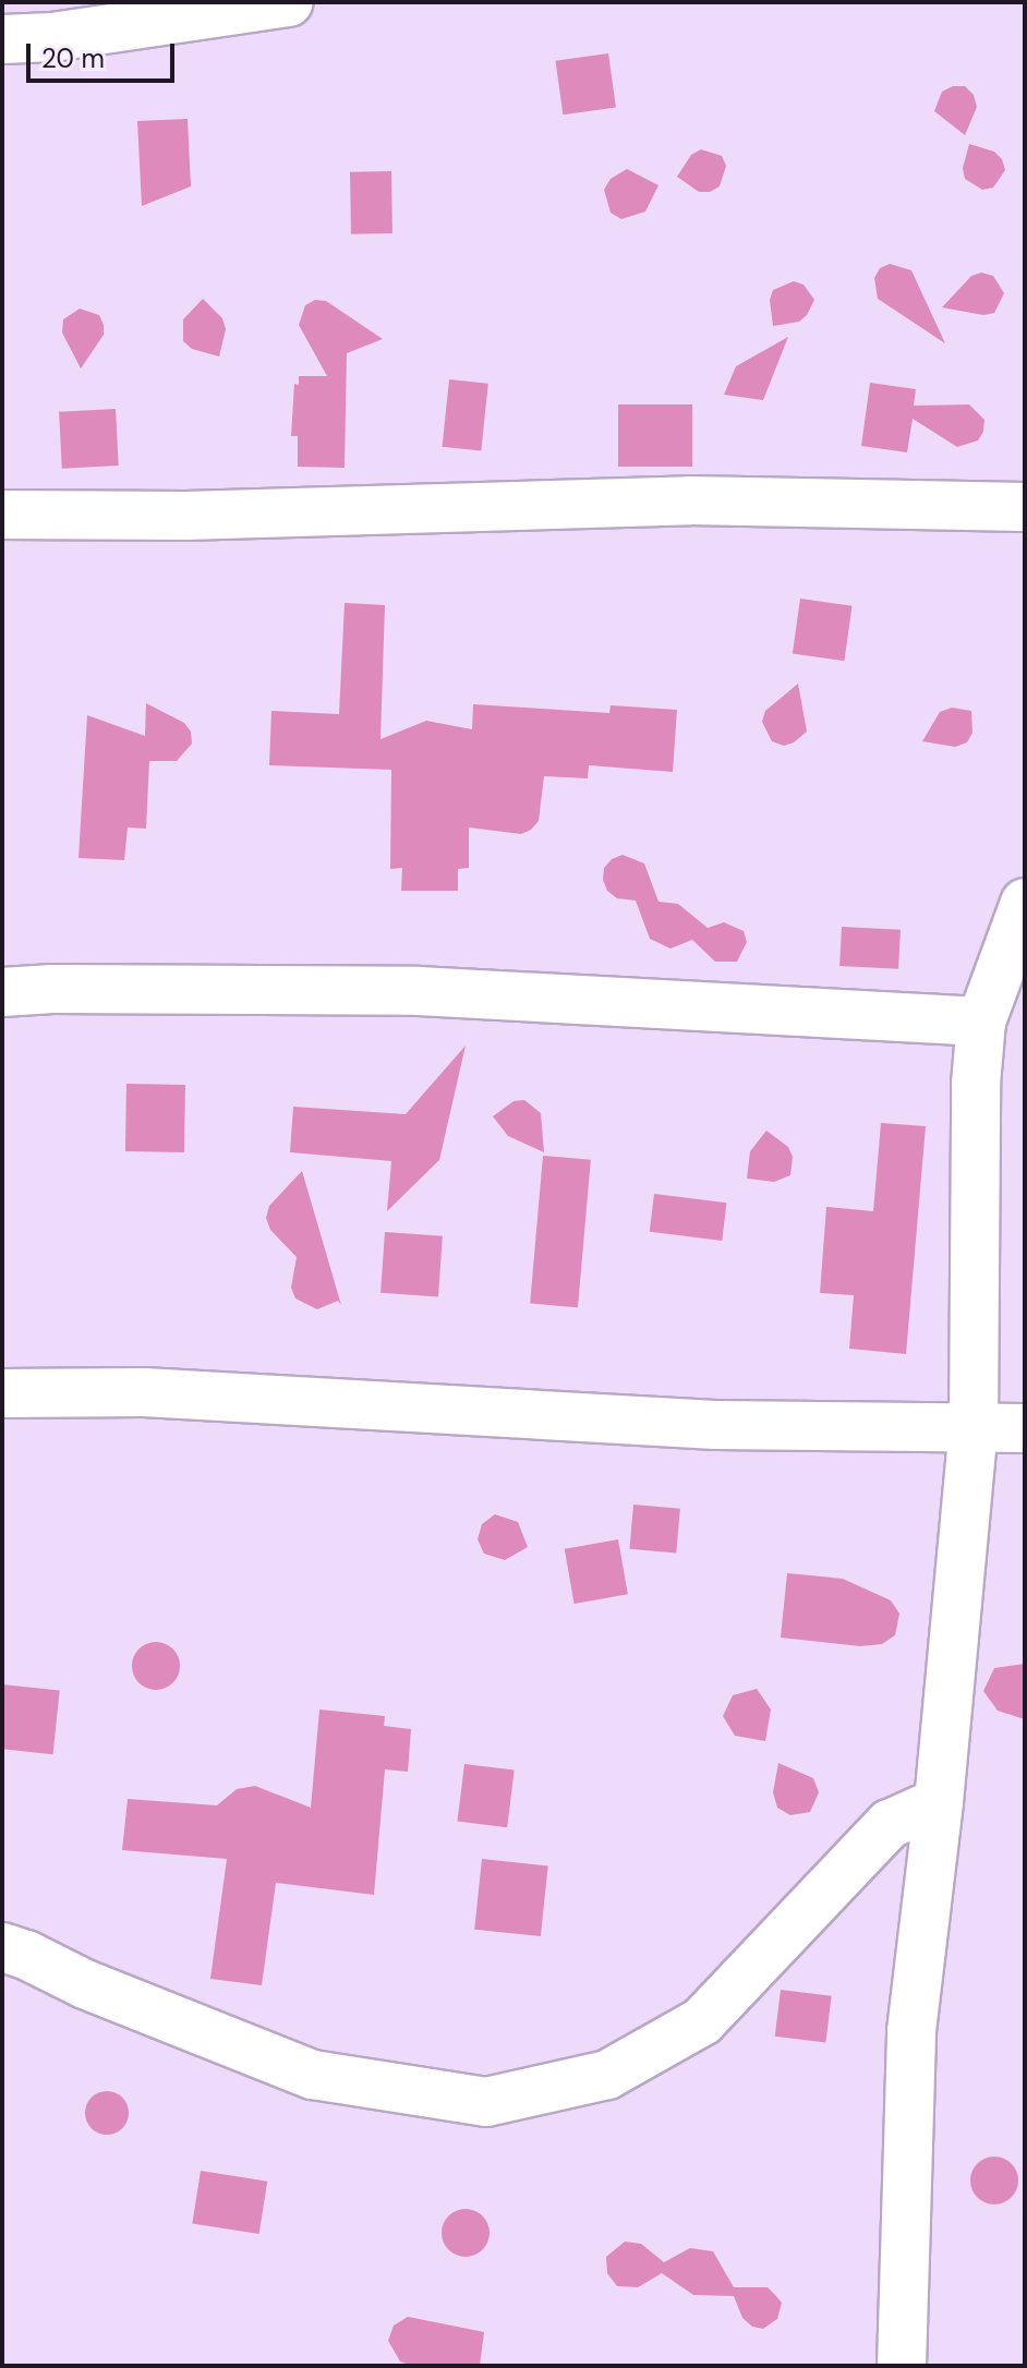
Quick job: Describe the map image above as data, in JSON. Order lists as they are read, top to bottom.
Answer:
{
  "scale_bar": "20 m"
}
